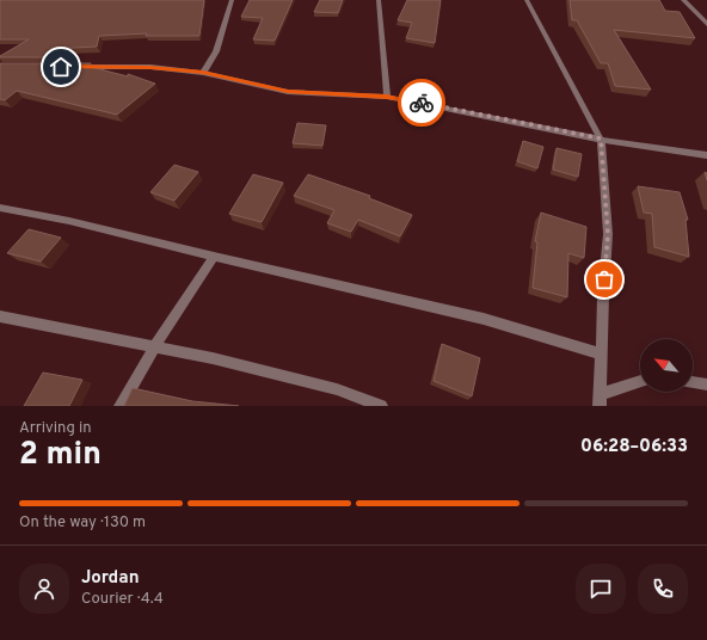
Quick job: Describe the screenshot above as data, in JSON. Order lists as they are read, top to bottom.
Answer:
{
  "north": "top left",
  "page": {
    "heading": ["2 min", "Arriving in", "06:28–06:33"],
    "panel": ["Jordan", "Courier · 4.4"],
    "bar": "On the way · 130 m"
  }
}
